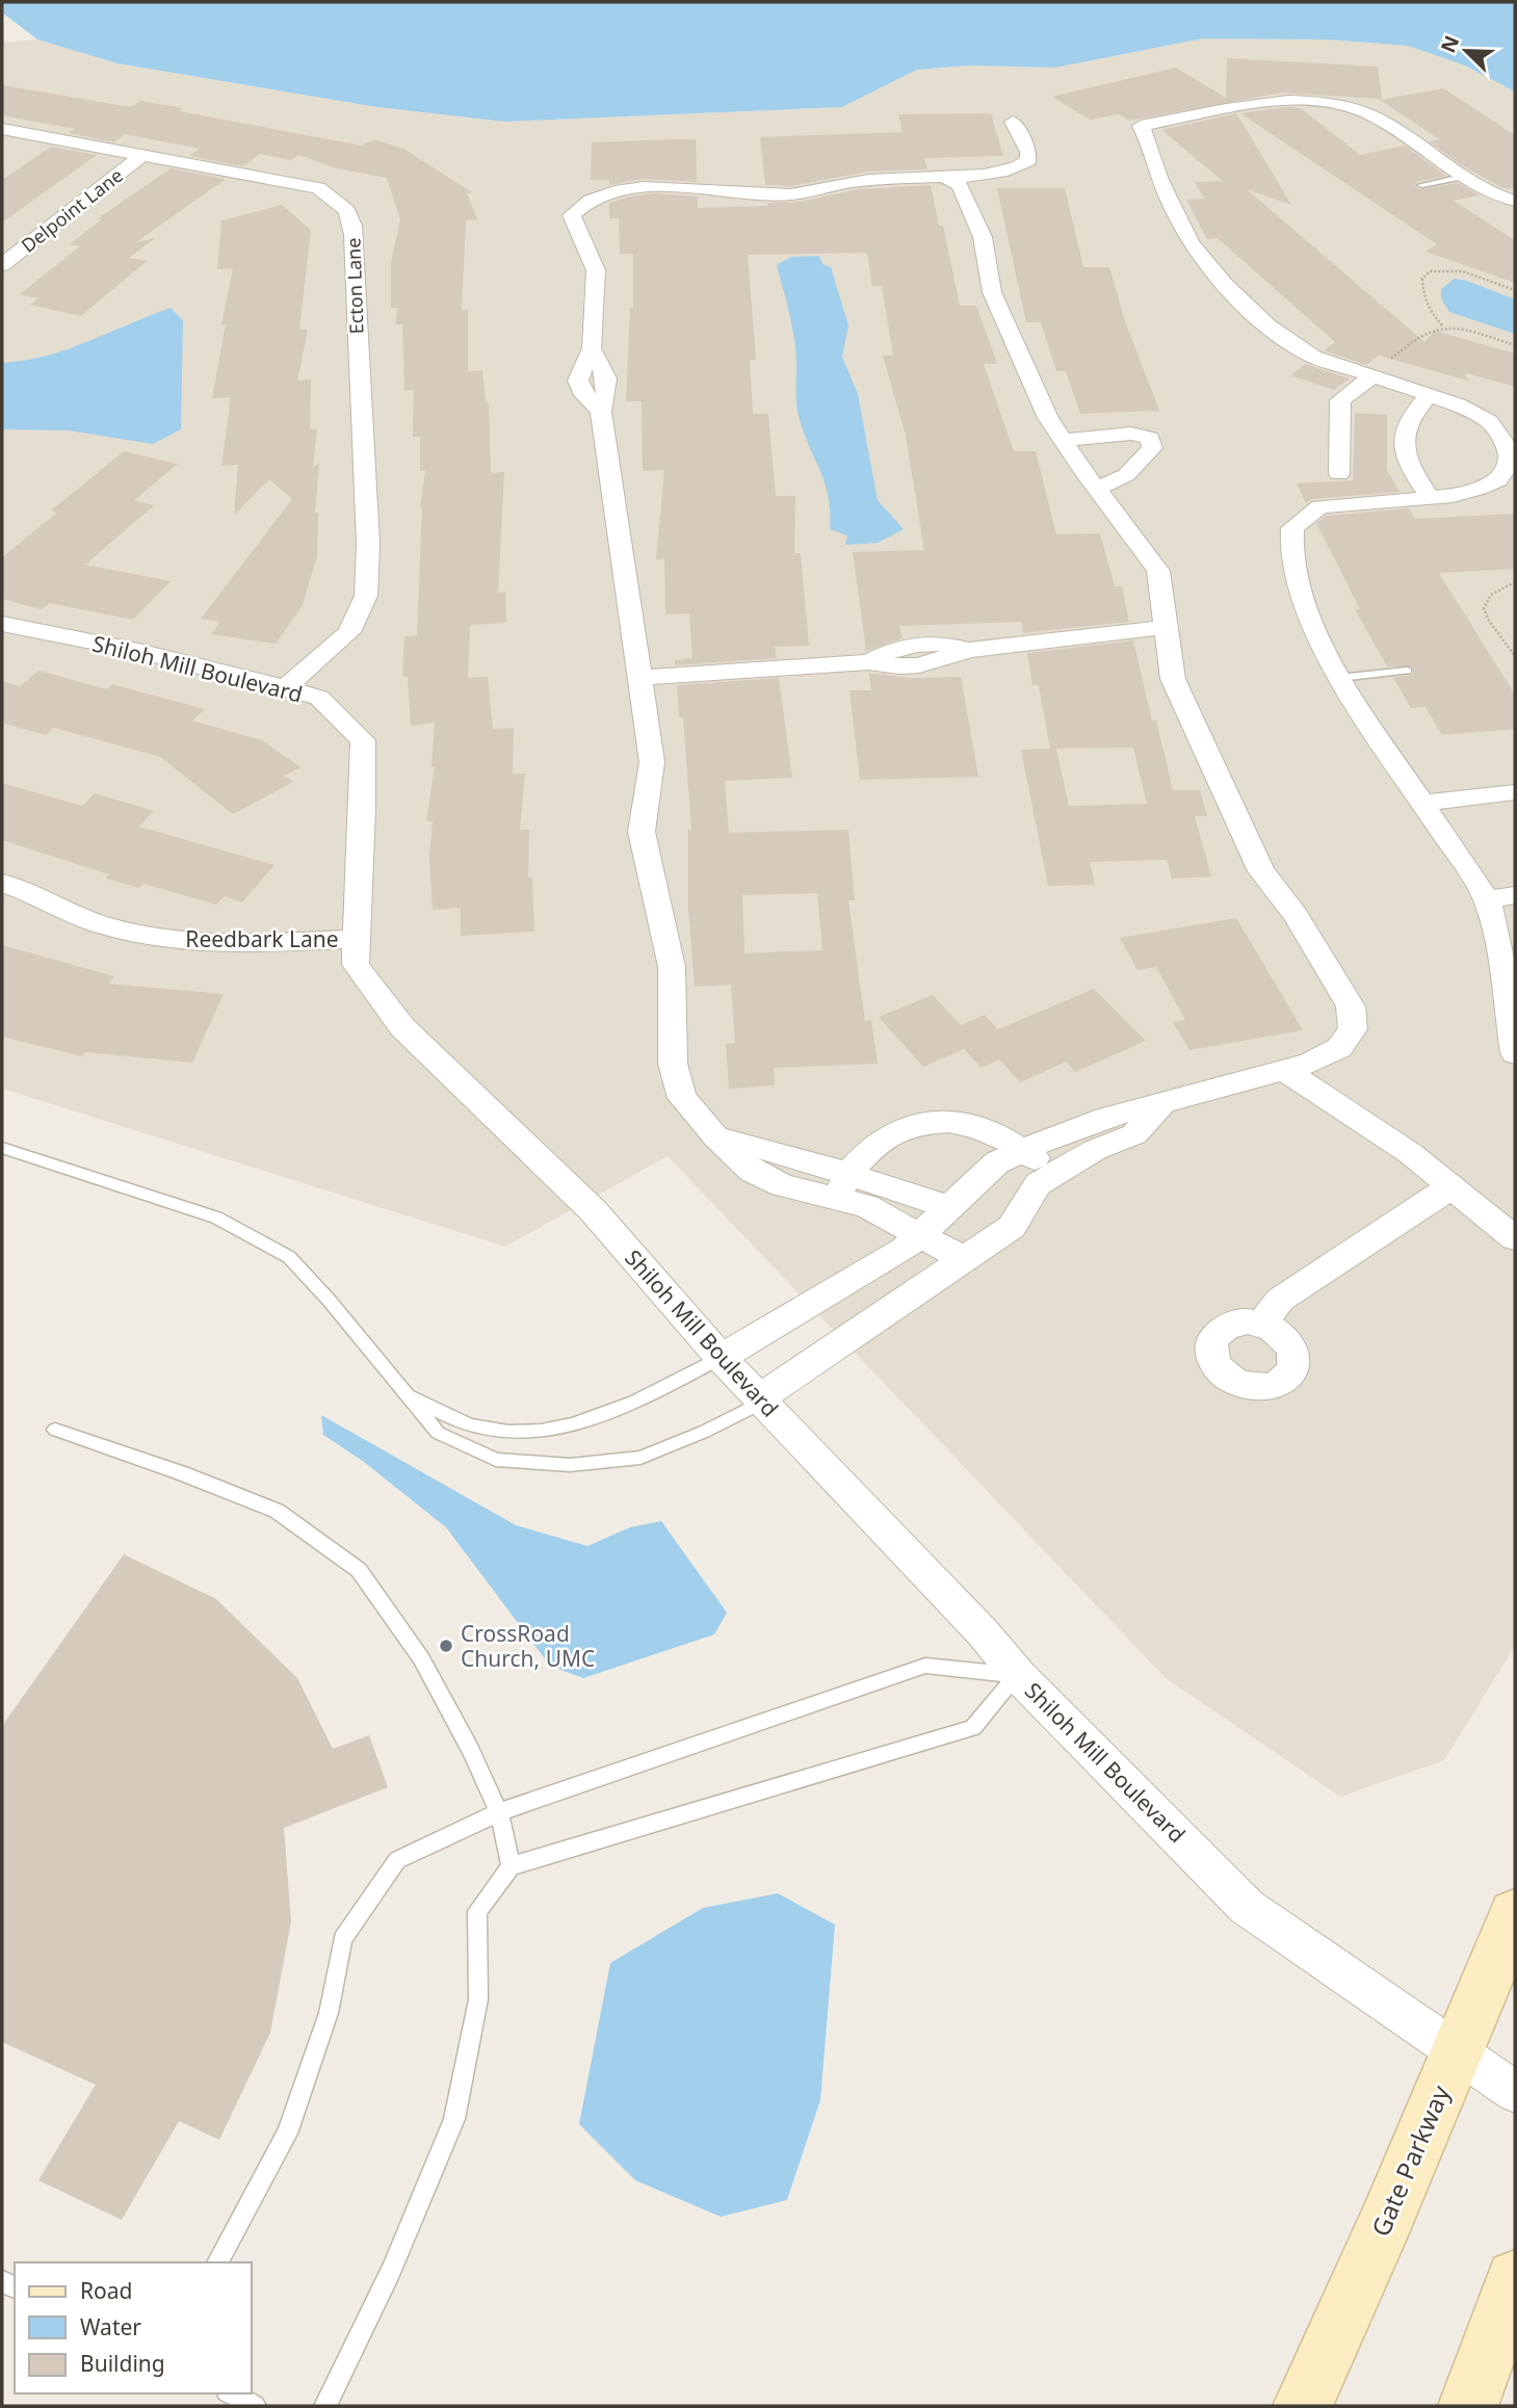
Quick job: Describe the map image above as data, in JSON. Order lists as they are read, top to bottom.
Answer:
{
  "streets": {
    "main road": ["Gate Parkway"],
    "street": [
      "Delpoint Lane",
      "Ecton Lane",
      "Shiloh Mill Boulevard",
      "Reedbark Lane"
    ]
  },
  "crossings": [
    ["Delpoint Lane", "Ecton Lane"],
    ["Ecton Lane", "Shiloh Mill Boulevard"],
    ["Shiloh Mill Boulevard", "Reedbark Lane"],
    ["Shiloh Mill Boulevard", "Gate Parkway"]
  ],
  "places": ["CrossRoad Church, UMC"],
  "legend": ["Road", "Water", "Building"],
  "north": "top left"
}
